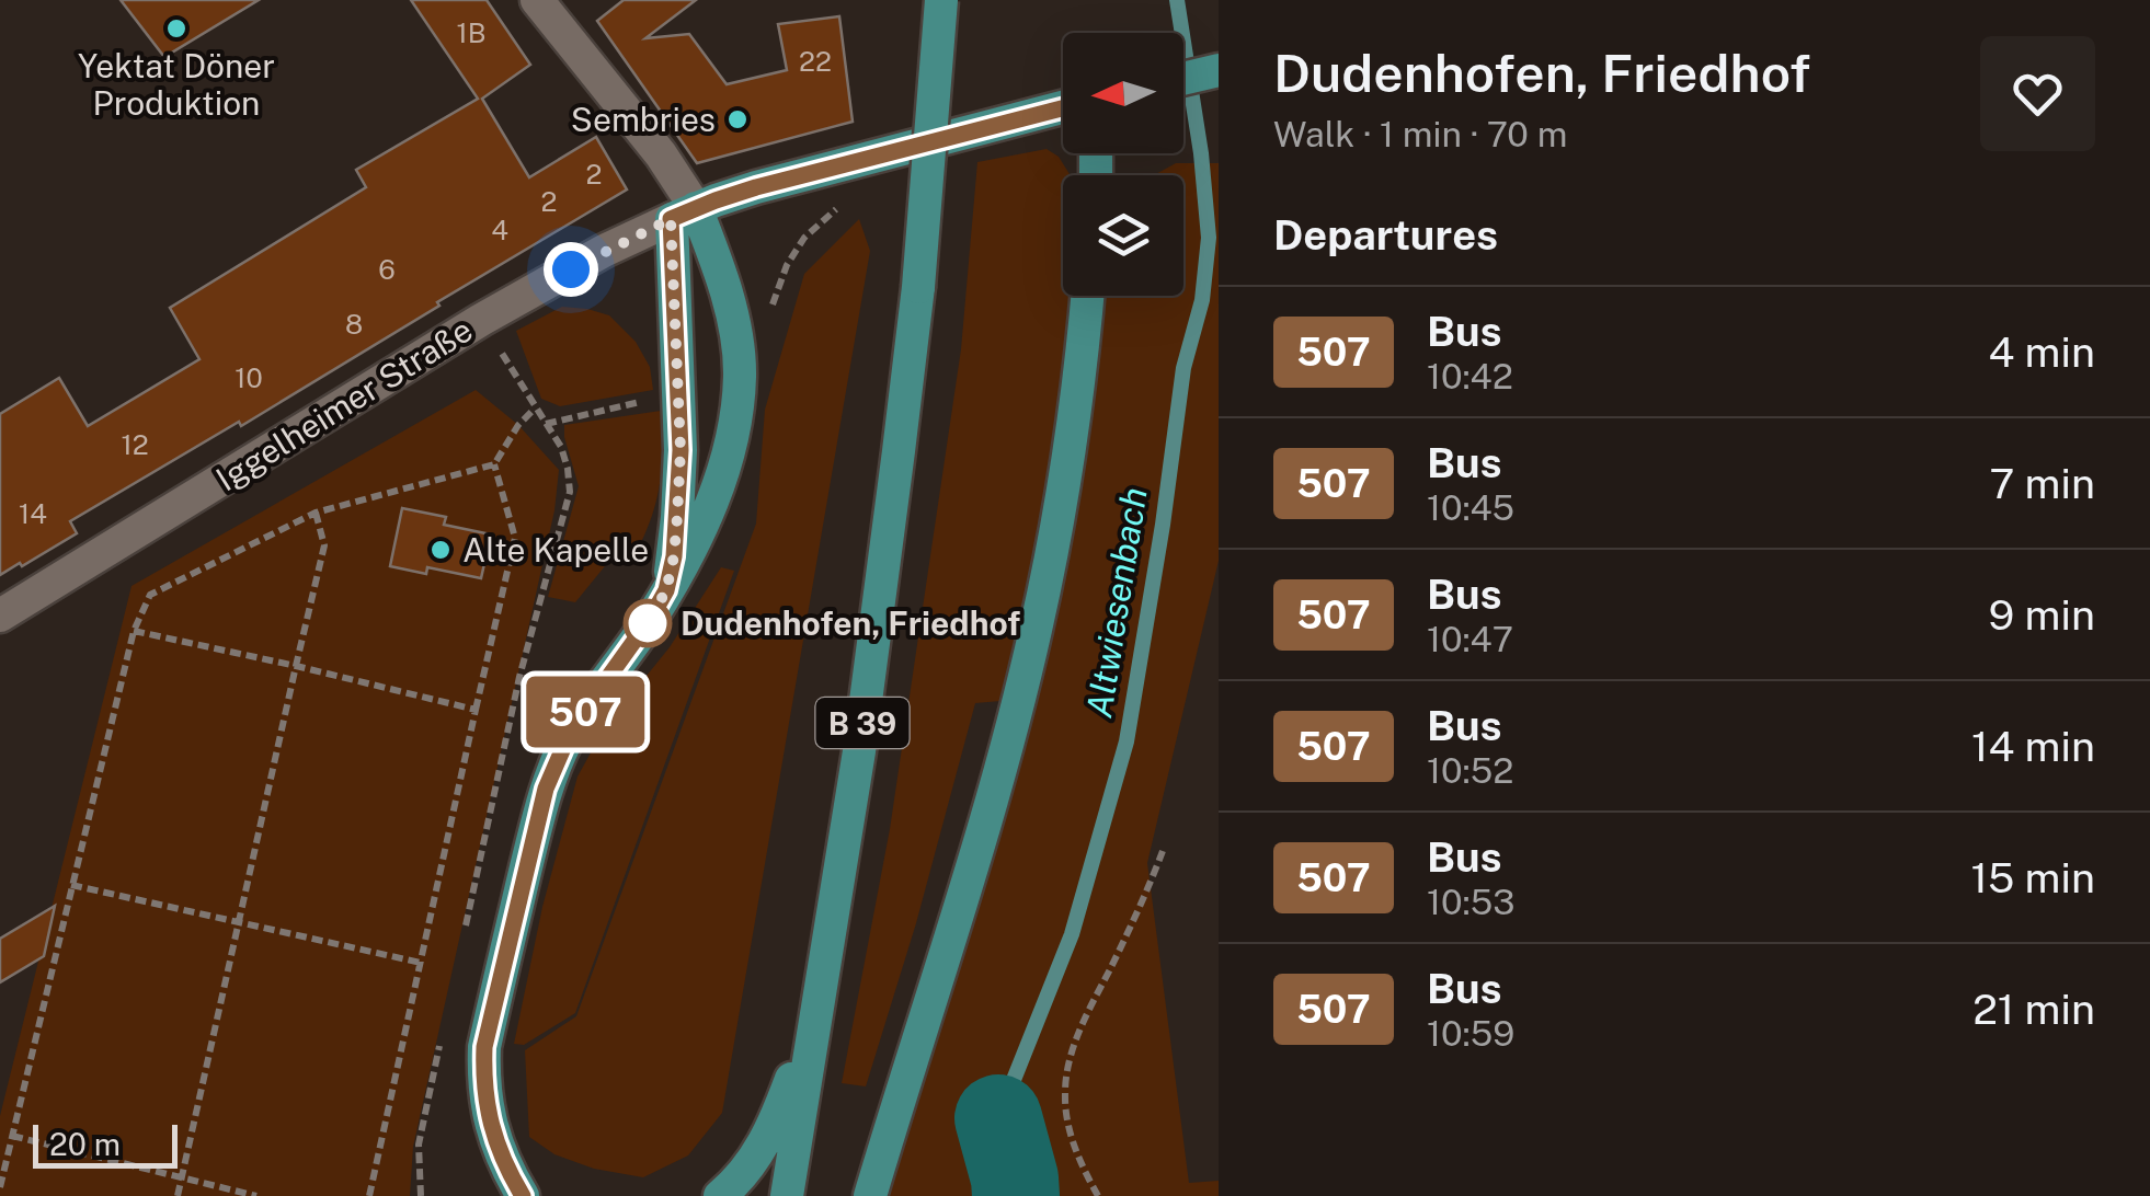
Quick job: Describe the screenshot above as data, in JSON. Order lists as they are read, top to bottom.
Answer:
{
  "streets": {
    "main road": ["B 39"],
    "street": ["Iggelheimer Straße"]
  },
  "water": ["Altwiesenbach"],
  "places": [
    "Yektat Döner Produktion",
    "Sembries",
    "Alte Kapelle",
    "Dudenhofen, Friedhof"
  ],
  "lines": ["bus line 507"],
  "house_numbers": [
    "1B",
    "22",
    "2",
    "2",
    "4",
    "6",
    "8",
    "10",
    "12",
    "14"
  ],
  "scale_bar": "20 m",
  "north": "left",
  "page": {
    "on_map": "507",
    "heading": [
      ["Dudenhofen, Friedhof", "Walk · 1 min · 70 m"],
      "Departures"
    ],
    "list": [
      {
        "mark": "507",
        "name": "Bus",
        "note": "10:42",
        "value": "4 min"
      },
      {
        "mark": "507",
        "name": "Bus",
        "note": "10:45",
        "value": "7 min"
      },
      {
        "mark": "507",
        "name": "Bus",
        "note": "10:47",
        "value": "9 min"
      },
      {
        "mark": "507",
        "name": "Bus",
        "note": "10:52",
        "value": "14 min"
      },
      {
        "mark": "507",
        "name": "Bus",
        "note": "10:53",
        "value": "15 min"
      },
      {
        "mark": "507",
        "name": "Bus",
        "note": "10:59",
        "value": "21 min"
      }
    ],
    "scale": "20 m"
  }
}
